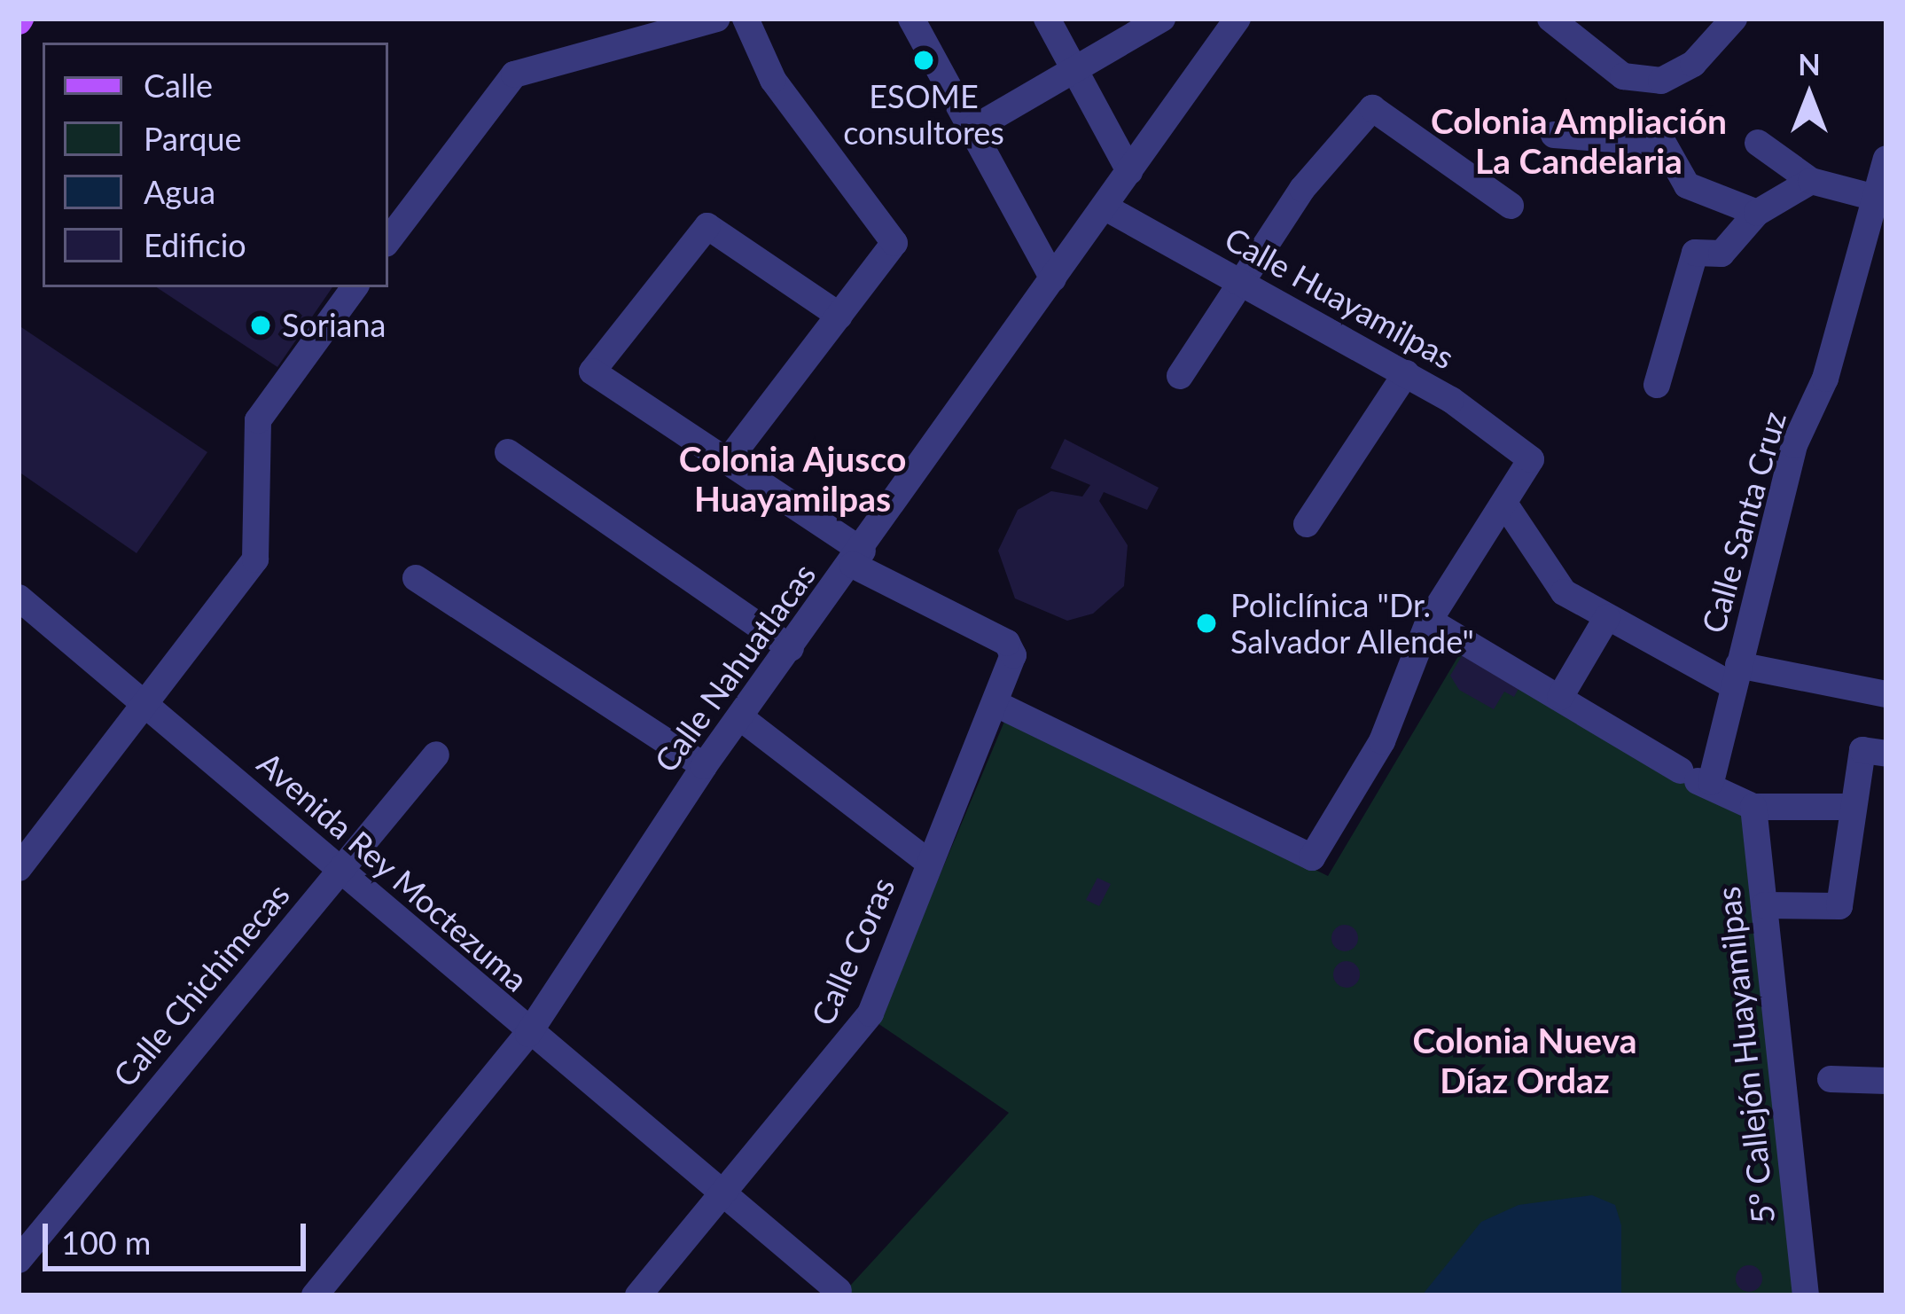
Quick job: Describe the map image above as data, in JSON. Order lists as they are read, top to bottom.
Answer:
{
  "streets": {
    "street": [
      "Calle Huayamilpas",
      "Calle Santa Cruz",
      "Calle Nahuatlacas",
      "Avenida Rey Moctezuma",
      "Calle Coras",
      "Calle Chichimecas",
      "5º Callejón Huayamilpas"
    ]
  },
  "crossings": [
    ["Calle Huayamilpas", "Calle Nahuatlacas"],
    ["Calle Nahuatlacas", "Avenida Rey Moctezuma"],
    ["Calle Nahuatlacas", "Calle Coras"],
    ["Avenida Rey Moctezuma", "Calle Coras"],
    ["Avenida Rey Moctezuma", "Calle Chichimecas"]
  ],
  "districts": ["Colonia Ampliación La Candelaria", "Colonia Ajusco Huayamilpas", "Colonia Nueva Díaz Ordaz"],
  "places": ["ESOME consultores", "Soriana", "Policlínica \"Dr. Salvador Allende\""],
  "legend": [
    "Calle",
    "Parque",
    "Agua",
    "Edificio"
  ],
  "scale_bar": "100 m",
  "north": "top"
}
